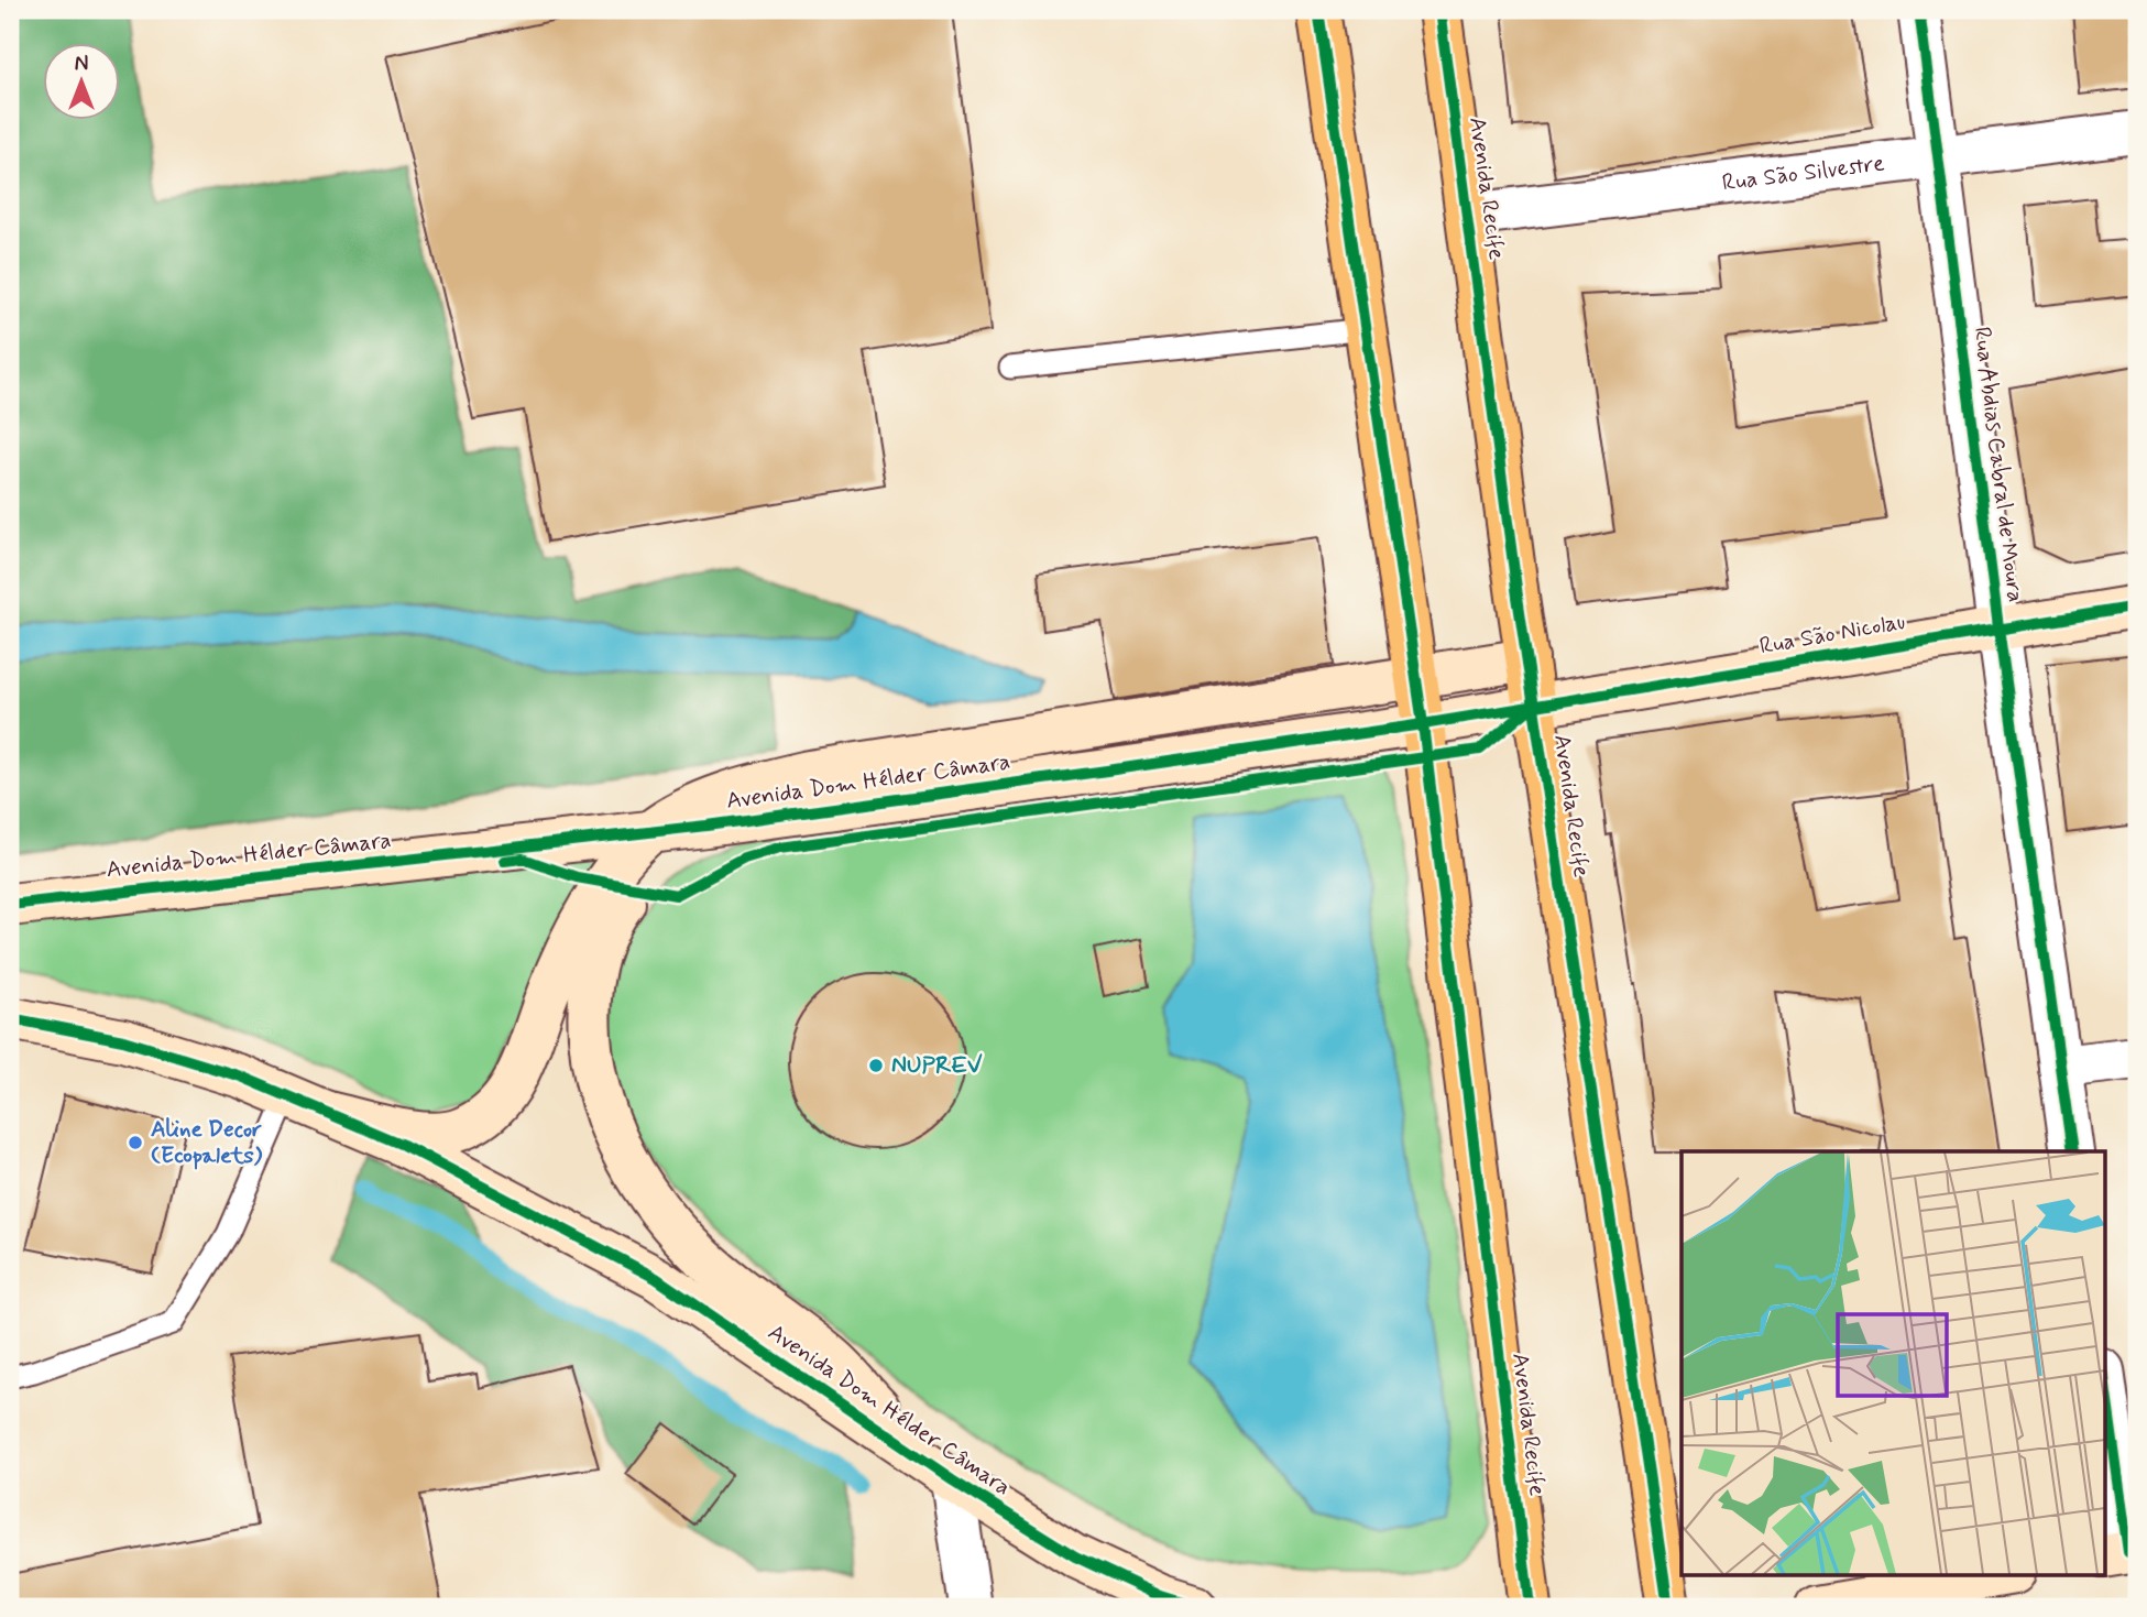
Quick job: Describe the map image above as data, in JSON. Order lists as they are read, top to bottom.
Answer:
{
  "streets": {
    "main road": ["Avenida Recife", "Rua São Nicolau", "Avenida Dom Hélder Câmara"],
    "street": ["Rua São Silvestre", "Rua Abdias Cabral de Moura"]
  },
  "crossings": [
    ["Rua São Silvestre", "Avenida Recife"],
    ["Rua São Silvestre", "Rua Abdias Cabral de Moura"],
    ["Avenida Recife", "Rua São Nicolau"],
    ["Avenida Recife", "Avenida Dom Hélder Câmara"],
    ["Rua Abdias Cabral de Moura", "Rua São Nicolau"],
    ["Rua São Nicolau", "Avenida Dom Hélder Câmara"]
  ],
  "places": ["NUPREV", "Aline Decor (Ecopalets)"],
  "north": "top"
}
